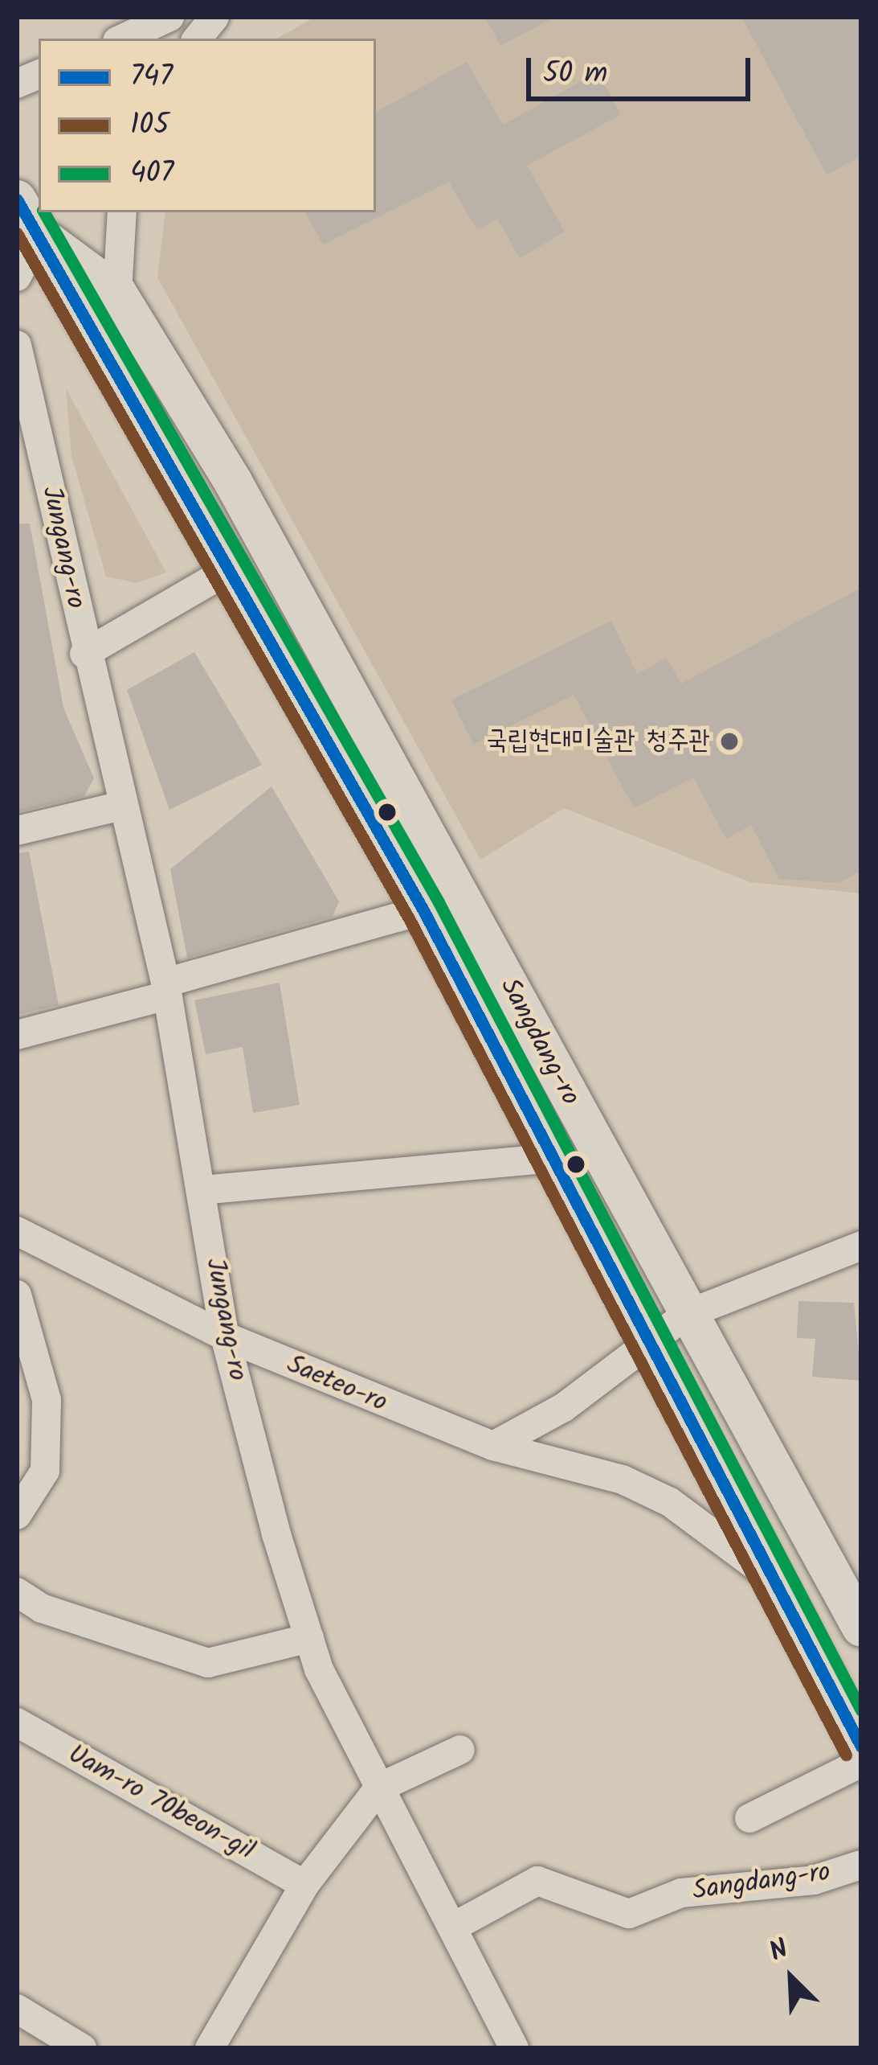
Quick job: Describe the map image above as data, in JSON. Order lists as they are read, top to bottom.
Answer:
{
  "streets": {
    "main road": ["Sangdang-ro"],
    "street": ["Jungang-ro", "Saeteo-ro", "Uam-ro 70beon-gil"]
  },
  "crossings": [
    ["Jungang-ro", "Sangdang-ro"],
    ["Jungang-ro", "Saeteo-ro"],
    ["Sangdang-ro", "Saeteo-ro"]
  ],
  "places": ["국립현대미술관 청주관"],
  "lines": ["transit line 747", "transit line 407", "transit line 105"],
  "legend": ["747", "105", "407"],
  "scale_bar": "50 m",
  "north": "top left"
}
